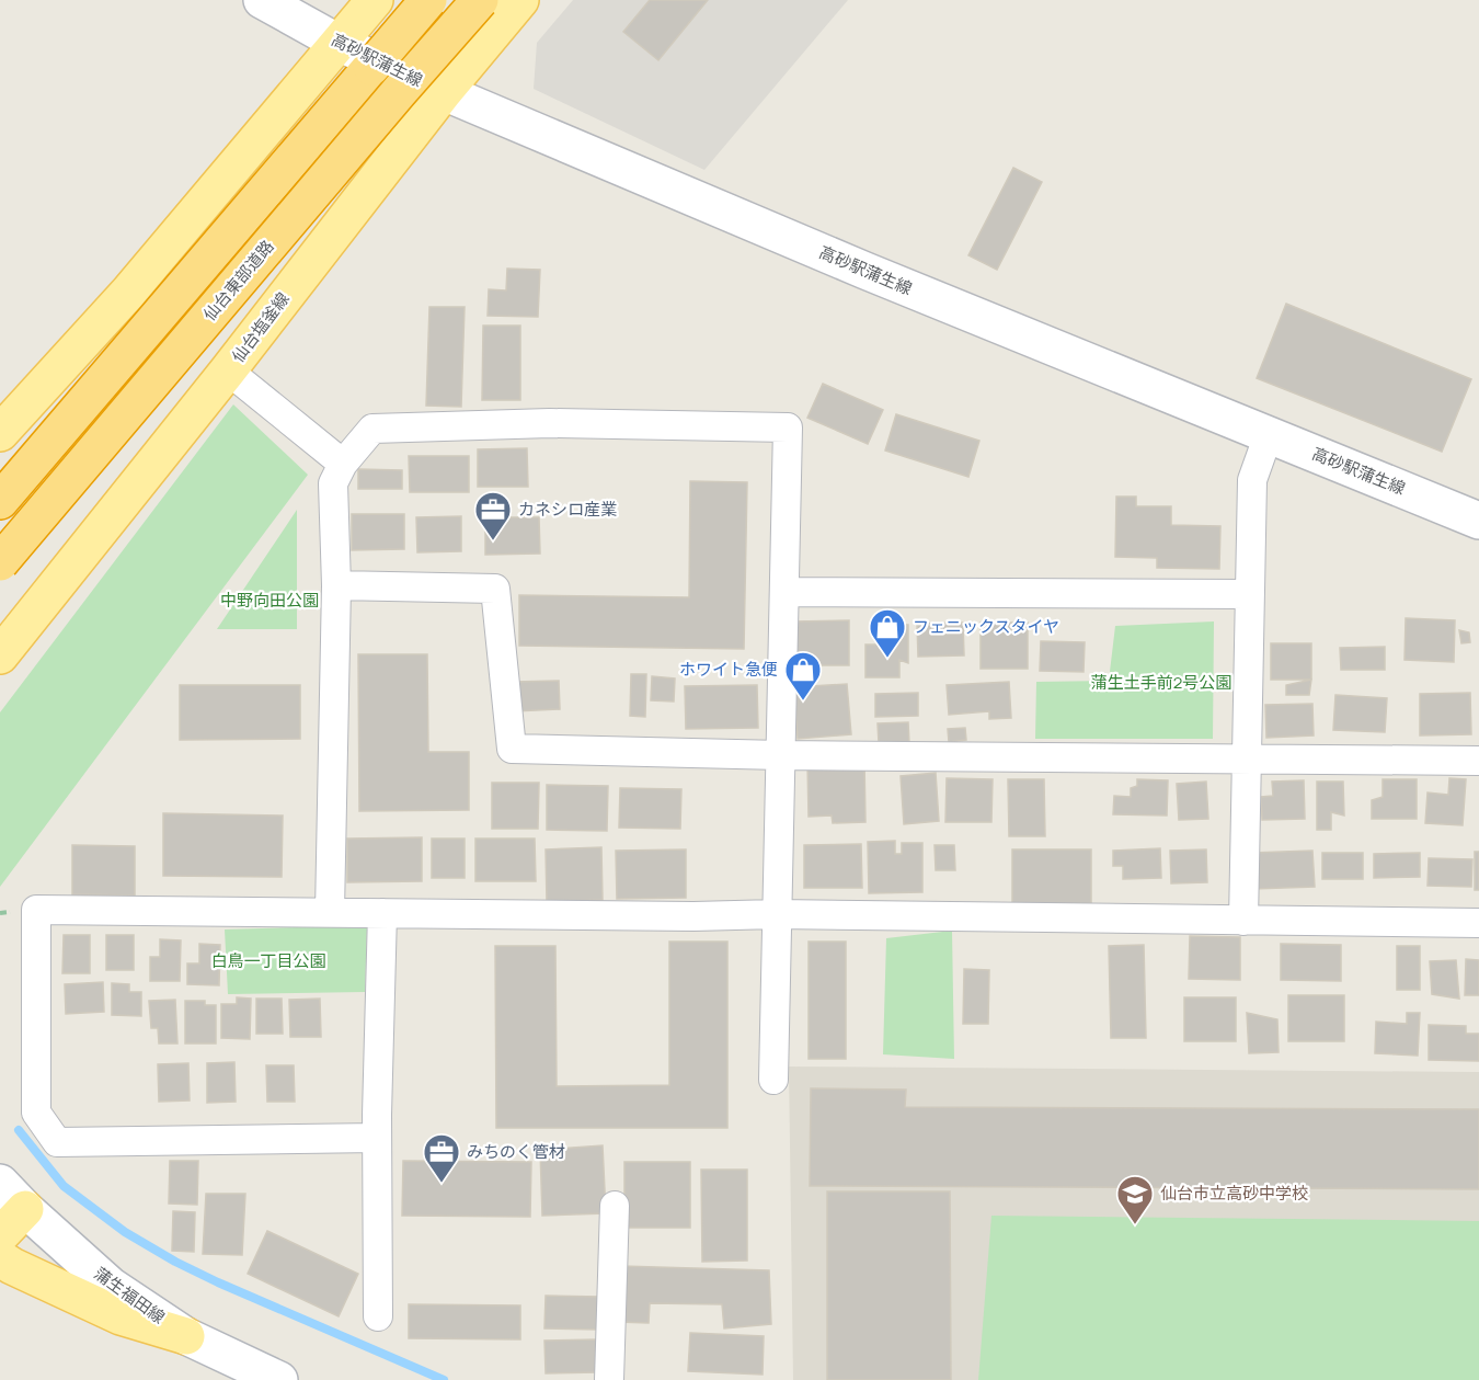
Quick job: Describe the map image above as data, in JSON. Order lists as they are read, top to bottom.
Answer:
{
  "streets": {
    "highway": ["仙台東部道路"],
    "main road": ["仙台塩釜線"],
    "street": ["高砂駅蒲生線", "蒲生福田線"]
  },
  "crossings": [
    ["高砂駅蒲生線", "仙台塩釜線"]
  ],
  "parks": ["中野向田公園", "蒲生土手前2号公園", "白鳥一丁目公園"],
  "places": {
    "office": ["カネシロ産業", "みちのく管材"],
    "shop": ["フェニックスタイヤ", "ホワイト急便"],
    "school or university": ["仙台市立高砂中学校"]
  }
}
